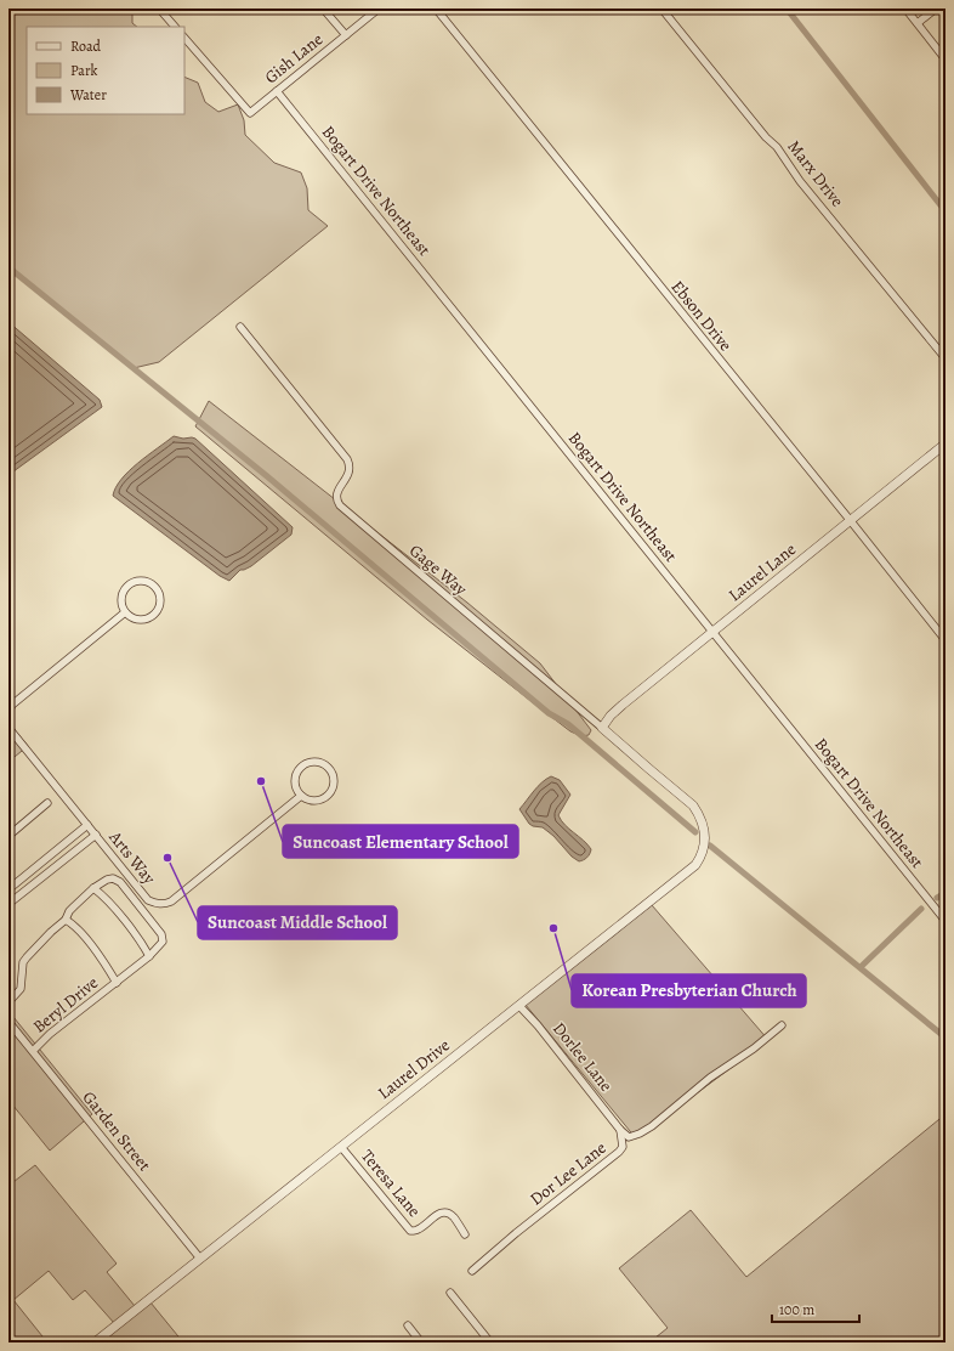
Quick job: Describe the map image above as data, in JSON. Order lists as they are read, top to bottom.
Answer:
{
  "streets": {
    "street": [
      "Gish Lane",
      "Marx Drive",
      "Bogart Drive Northeast",
      "Ebson Drive",
      "Gage Way",
      "Laurel Lane",
      "Arts Way",
      "Beryl Drive",
      "Dorlee Lane",
      "Laurel Drive",
      "Garden Street",
      "Dor Lee Lane",
      "Teresa Lane"
    ]
  },
  "crossings": [
    ["Gish Lane", "Bogart Drive Northeast"],
    ["Bogart Drive Northeast", "Laurel Lane"],
    ["Ebson Drive", "Laurel Lane"],
    ["Gage Way", "Laurel Lane"],
    ["Gage Way", "Laurel Drive"],
    ["Beryl Drive", "Garden Street"],
    ["Dorlee Lane", "Laurel Drive"],
    ["Dorlee Lane", "Dor Lee Lane"],
    ["Laurel Drive", "Garden Street"],
    ["Laurel Drive", "Teresa Lane"]
  ],
  "places": ["Suncoast Elementary School", "Suncoast Middle School", "Korean Presbyterian Church"],
  "legend": ["Road", "Park", "Water"],
  "scale_bar": "100 m"
}
